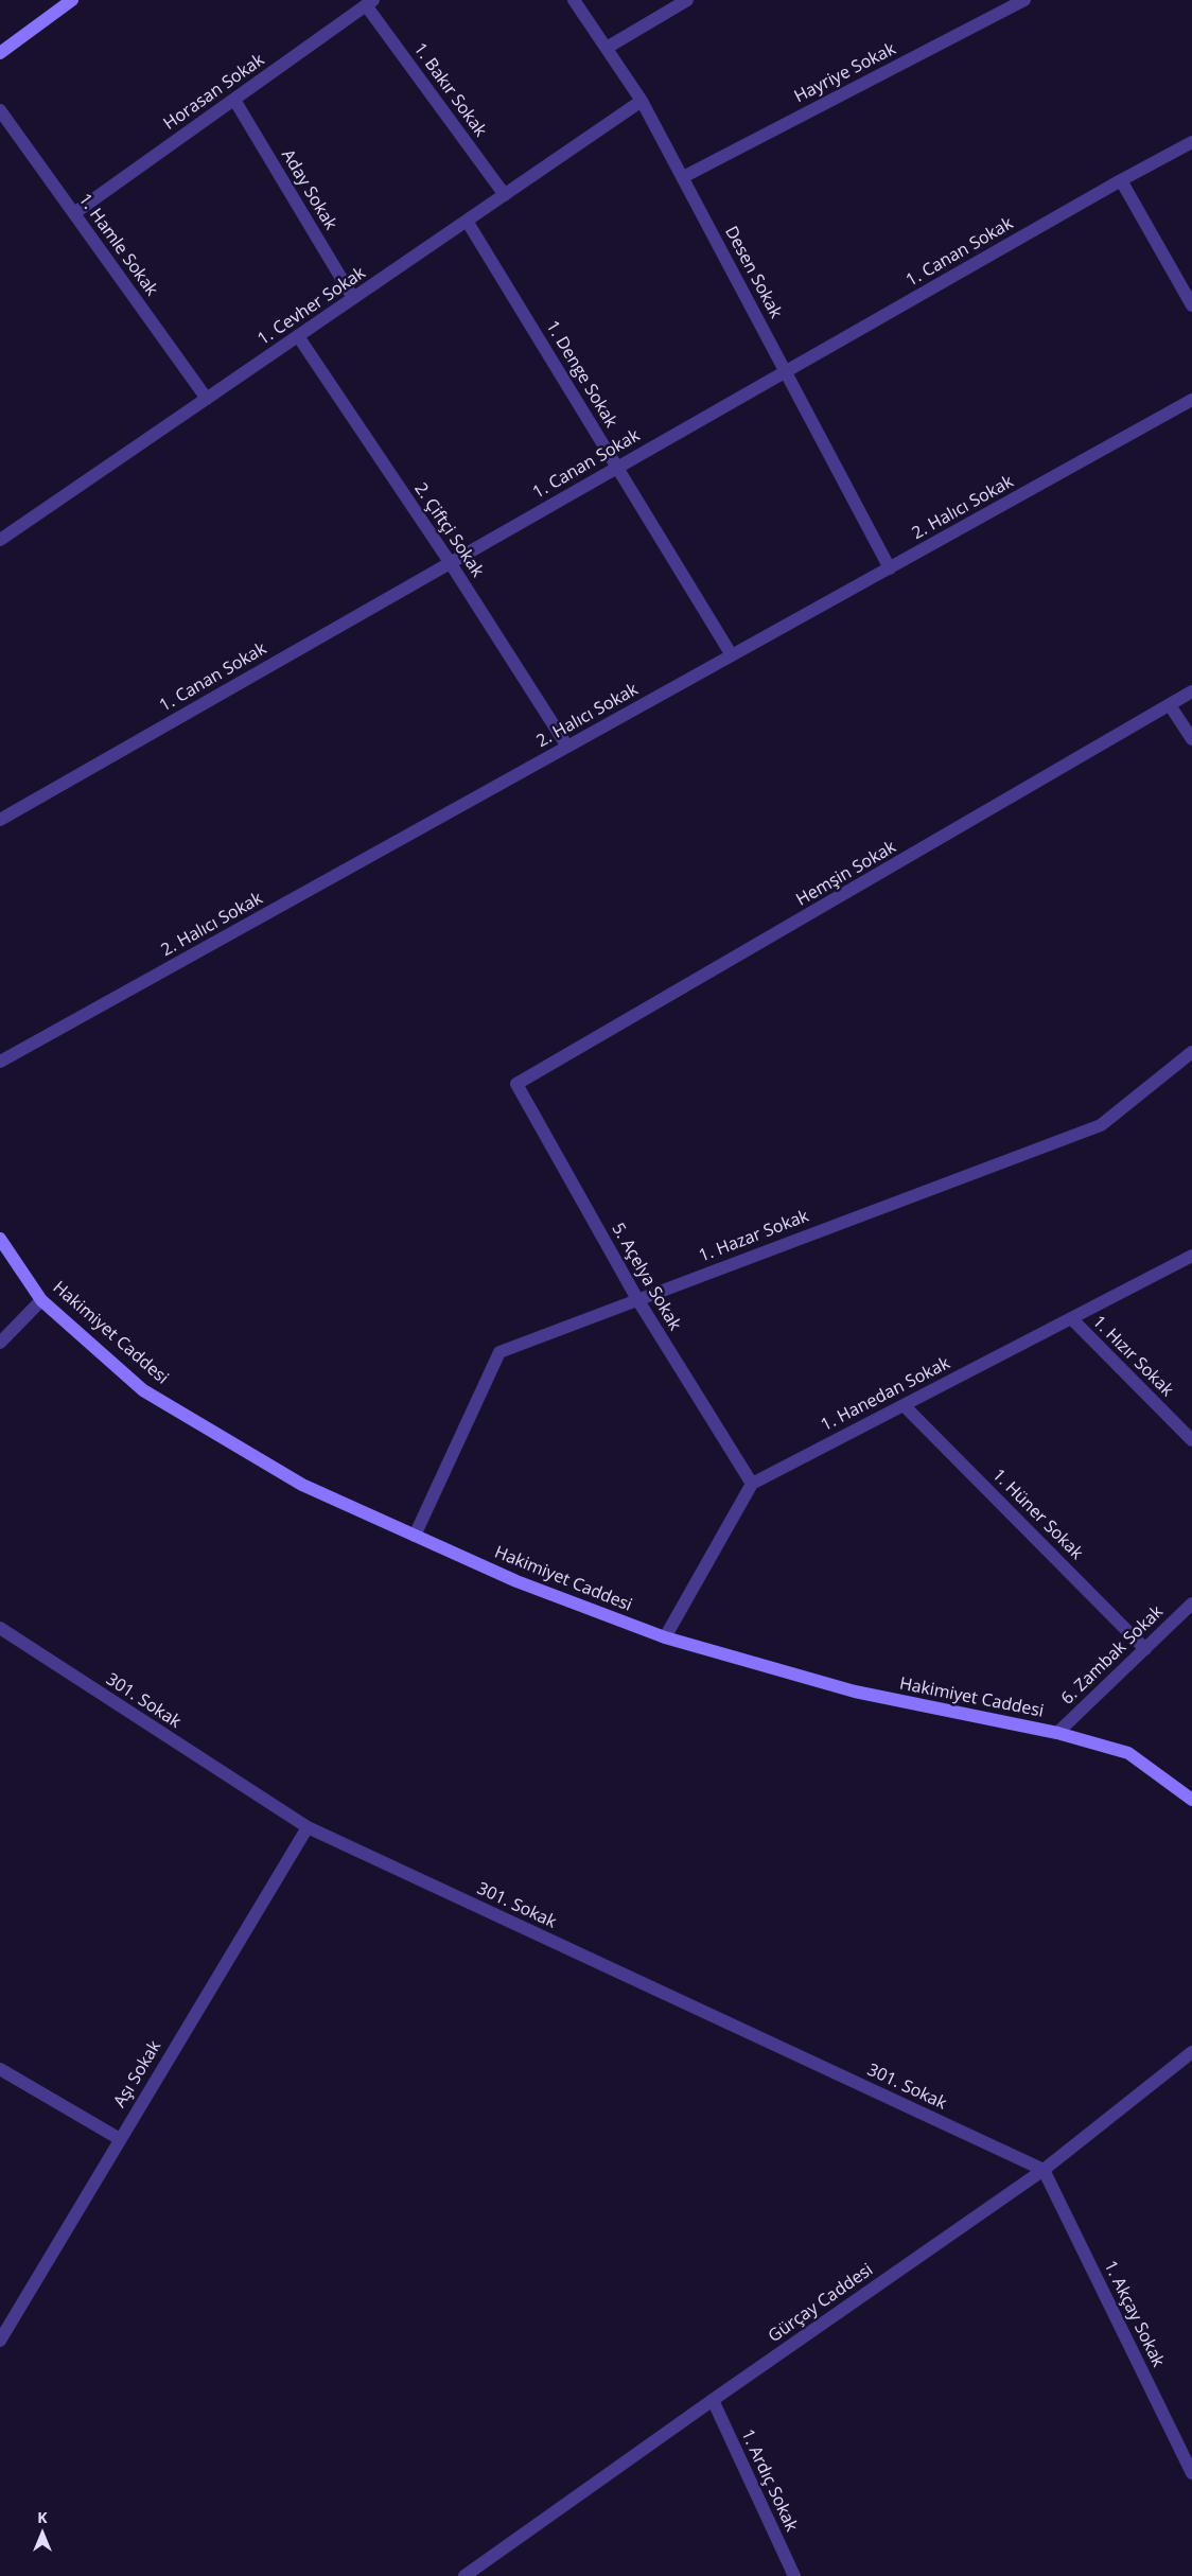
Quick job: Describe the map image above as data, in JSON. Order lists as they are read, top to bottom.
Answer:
{
  "streets": {
    "main road": ["Hakimiyet Caddesi"],
    "street": [
      "Hayriye Sokak",
      "1. Bakır Sokak",
      "Horasan Sokak",
      "Aday Sokak",
      "1. Hamle Sokak",
      "1. Canan Sokak",
      "Desen Sokak",
      "1. Cevher Sokak",
      "1. Denge Sokak",
      "2. Halıcı Sokak",
      "2. Çiftçi Sokak",
      "Hemşin Sokak",
      "1. Hazar Sokak",
      "5. Açelya Sokak",
      "1. Hızır Sokak",
      "1. Hanedan Sokak",
      "1. Hüner Sokak",
      "6. Zambak Sokak",
      "301. Sokak",
      "Aşı Sokak",
      "Gürçay Caddesi",
      "1. Akçay Sokak",
      "1. Ardıç Sokak"
    ]
  },
  "crossings": [
    ["Hayriye Sokak", "Desen Sokak"],
    ["1. Bakır Sokak", "Horasan Sokak"],
    ["1. Bakır Sokak", "1. Cevher Sokak"],
    ["Horasan Sokak", "Aday Sokak"],
    ["Horasan Sokak", "1. Hamle Sokak"],
    ["Aday Sokak", "1. Cevher Sokak"],
    ["1. Hamle Sokak", "1. Cevher Sokak"],
    ["1. Canan Sokak", "Desen Sokak"],
    ["1. Canan Sokak", "1. Denge Sokak"],
    ["1. Canan Sokak", "2. Çiftçi Sokak"],
    ["Desen Sokak", "1. Cevher Sokak"],
    ["Desen Sokak", "2. Halıcı Sokak"],
    ["1. Cevher Sokak", "1. Denge Sokak"],
    ["1. Cevher Sokak", "2. Çiftçi Sokak"],
    ["1. Denge Sokak", "2. Halıcı Sokak"],
    ["2. Halıcı Sokak", "2. Çiftçi Sokak"],
    ["Hemşin Sokak", "5. Açelya Sokak"],
    ["1. Hazar Sokak", "5. Açelya Sokak"],
    ["1. Hazar Sokak", "Hakimiyet Caddesi"],
    ["5. Açelya Sokak", "1. Hanedan Sokak"],
    ["Hakimiyet Caddesi", "6. Zambak Sokak"],
    ["1. Hızır Sokak", "1. Hanedan Sokak"],
    ["1. Hanedan Sokak", "1. Hüner Sokak"],
    ["1. Hüner Sokak", "6. Zambak Sokak"],
    ["301. Sokak", "Aşı Sokak"],
    ["301. Sokak", "Gürçay Caddesi"],
    ["301. Sokak", "1. Akçay Sokak"],
    ["Gürçay Caddesi", "1. Akçay Sokak"],
    ["Gürçay Caddesi", "1. Ardıç Sokak"]
  ],
  "north": "top"
}
